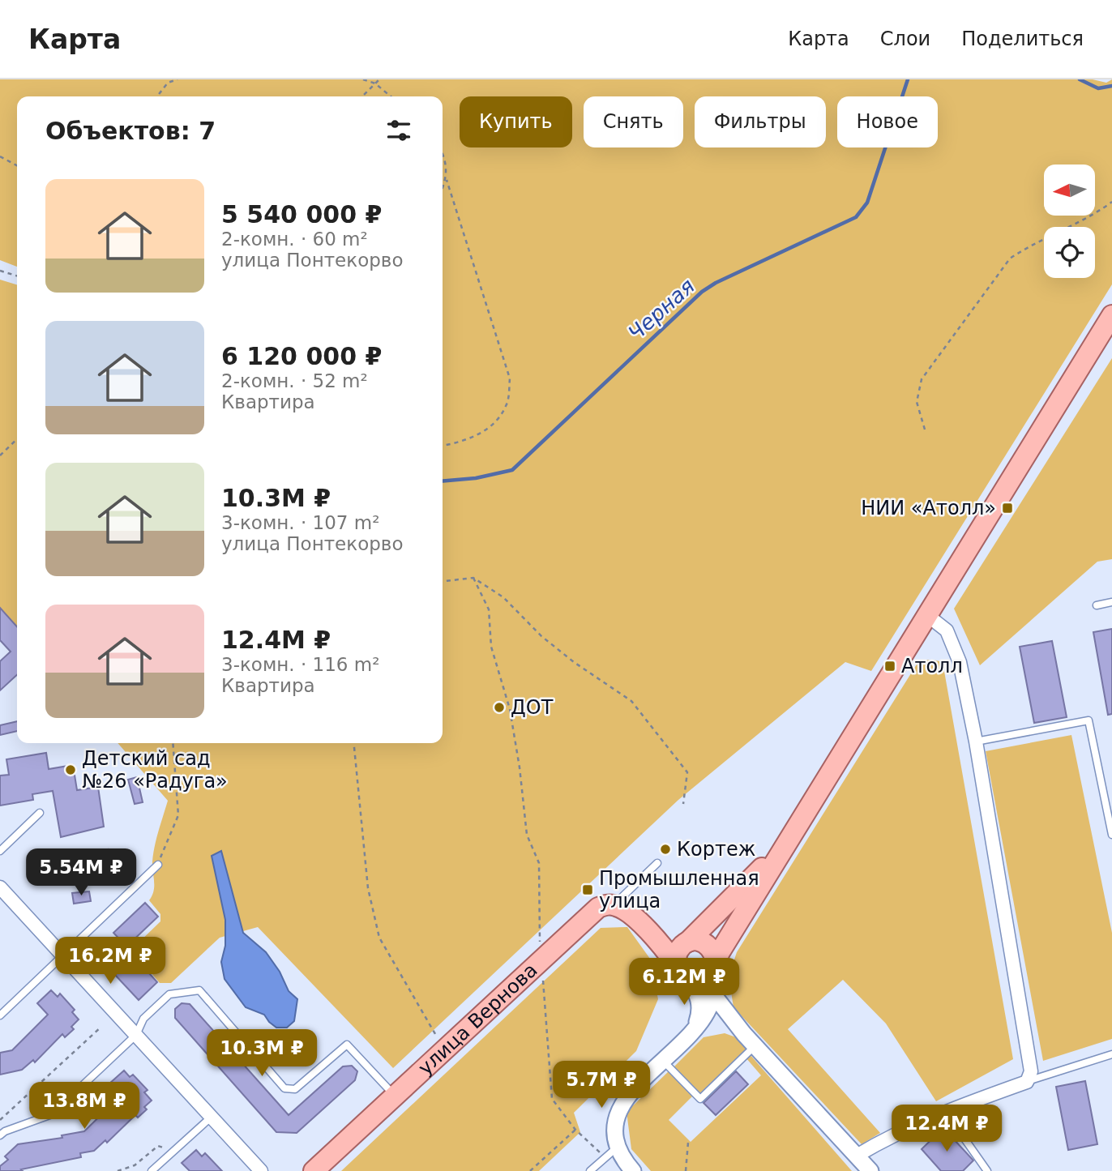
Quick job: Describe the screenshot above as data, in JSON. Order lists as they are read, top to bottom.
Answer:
{
  "streets": {
    "main road": ["улица Вернова"]
  },
  "water": ["Черная"],
  "places": {
    "transit": ["НИИ «Атолл»", "Атолл", "Промышленная улица"],
    "other": ["ДОТ", "Детский сад №26 «Радуга»", "Кортеж"]
  },
  "north": "left",
  "page": {
    "header": "Карта",
    "nav": ["Карта", "Слои", "Поделиться"],
    "chip": [
      "Купить",
      "Снять",
      "Фильтры",
      "Новое"
    ],
    "heading": "Объектов: 7",
    "list": [
      {
        "name": "5 540 000 ₽",
        "note": "2-комн. · 60 m² · улица Понтекорво"
      },
      {
        "name": "6 120 000 ₽",
        "note": "2-комн. · 52 m² · Квартира"
      },
      {
        "name": "10.3M ₽",
        "note": "3-комн. · 107 m² · улица Понтекорво"
      },
      {
        "name": "12.4M ₽",
        "note": "3-комн. · 116 m² · Квартира"
      }
    ],
    "price": [
      "5.54M ₽",
      "16.2M ₽",
      "6.12M ₽",
      "10.3M ₽",
      "5.7M ₽",
      "13.8M ₽",
      "12.4M ₽"
    ]
  }
}
